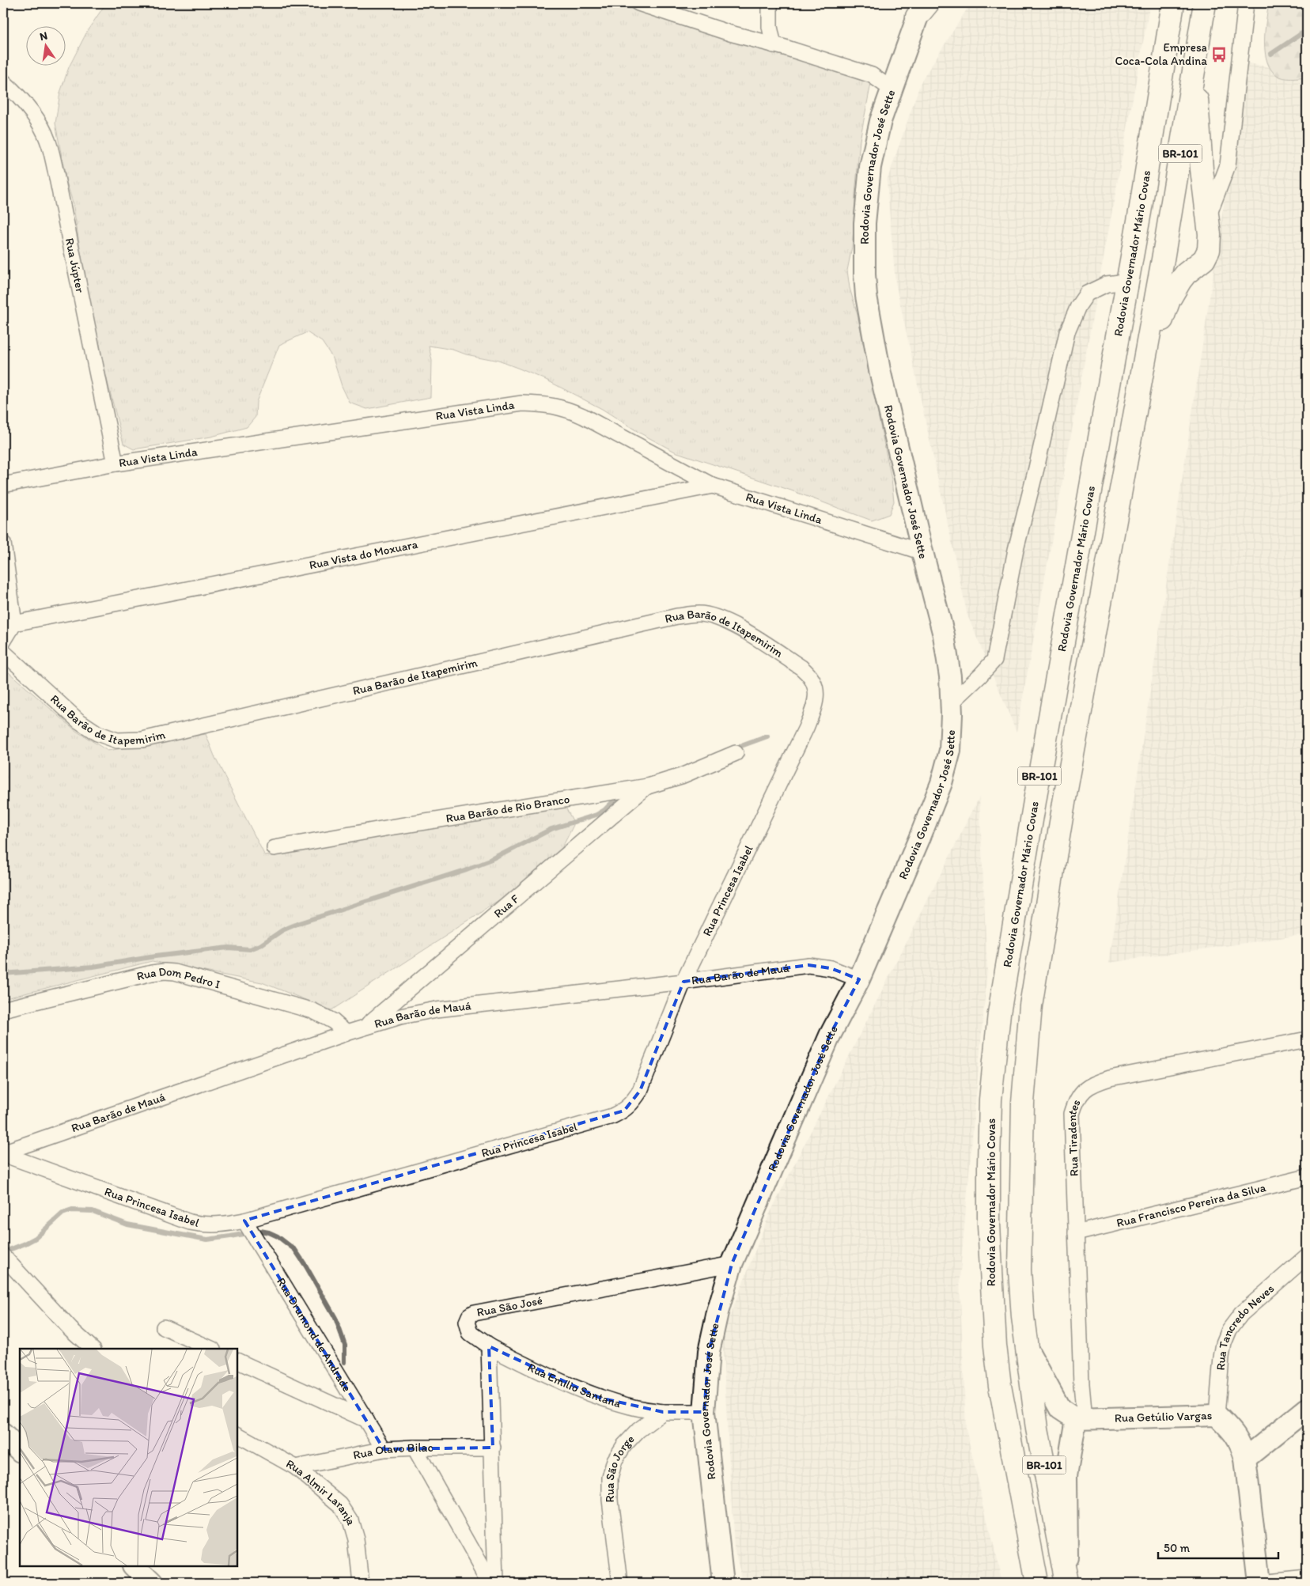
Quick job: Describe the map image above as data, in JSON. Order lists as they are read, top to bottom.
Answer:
{
  "streets": {
    "highway": ["BR-101", "Rodovia Governador Mário Covas"],
    "main road": ["Rodovia Governador José Sette", "Rua Getúlio Vargas"],
    "street": [
      "Rua Júpter",
      "Rua Vista Linda",
      "Rua Vista do Moxuara",
      "Rua Barão de Itapemirim",
      "Rua Barão de Rio Branco",
      "Rua Princesa Isabel",
      "Rua F",
      "Rua Barão de Mauá",
      "Rua Dom Pedro I",
      "Rua Tiradentes",
      "Rua Francisco Pereira da Silva",
      "Rua São José",
      "Rua Tancredo Neves",
      "Rua Drumond de Andrade",
      "Rua Emílio Santana",
      "Rua Olavo Bilac",
      "Rua São Jorge",
      "Rua Almir Laranja"
    ]
  },
  "crossings": [
    ["Rodovia Governador José Sette", "Rua Vista Linda"],
    ["Rodovia Governador José Sette", "Rua Barão de Mauá"],
    ["Rodovia Governador José Sette", "Rua São José"],
    ["Rua Júpter", "Rua Vista Linda"],
    ["Rua Vista Linda", "Rua Vista do Moxuara"],
    ["Rua Barão de Itapemirim", "Rua Princesa Isabel"],
    ["Rua Barão de Rio Branco", "Rua F"],
    ["Rua Princesa Isabel", "Rua Barão de Mauá"],
    ["Rua Princesa Isabel", "Rua Drumond de Andrade"],
    ["Rua F", "Rua Barão de Mauá"],
    ["Rua Barão de Mauá", "Rua Dom Pedro I"],
    ["Rua Tiradentes", "Rua Francisco Pereira da Silva"],
    ["Rua Tiradentes", "Rua Getúlio Vargas"],
    ["Rua São José", "Rua Emílio Santana"],
    ["Rua Tancredo Neves", "Rua Getúlio Vargas"],
    ["Rua Drumond de Andrade", "Rua Olavo Bilac"],
    ["Rua Emílio Santana", "Rua São Jorge"],
    ["Rua Olavo Bilac", "Rua Almir Laranja"]
  ],
  "places": {
    "bus stop": ["Empresa Coca-Cola Andina"]
  },
  "scale_bar": "50 m",
  "north": "top"
}
